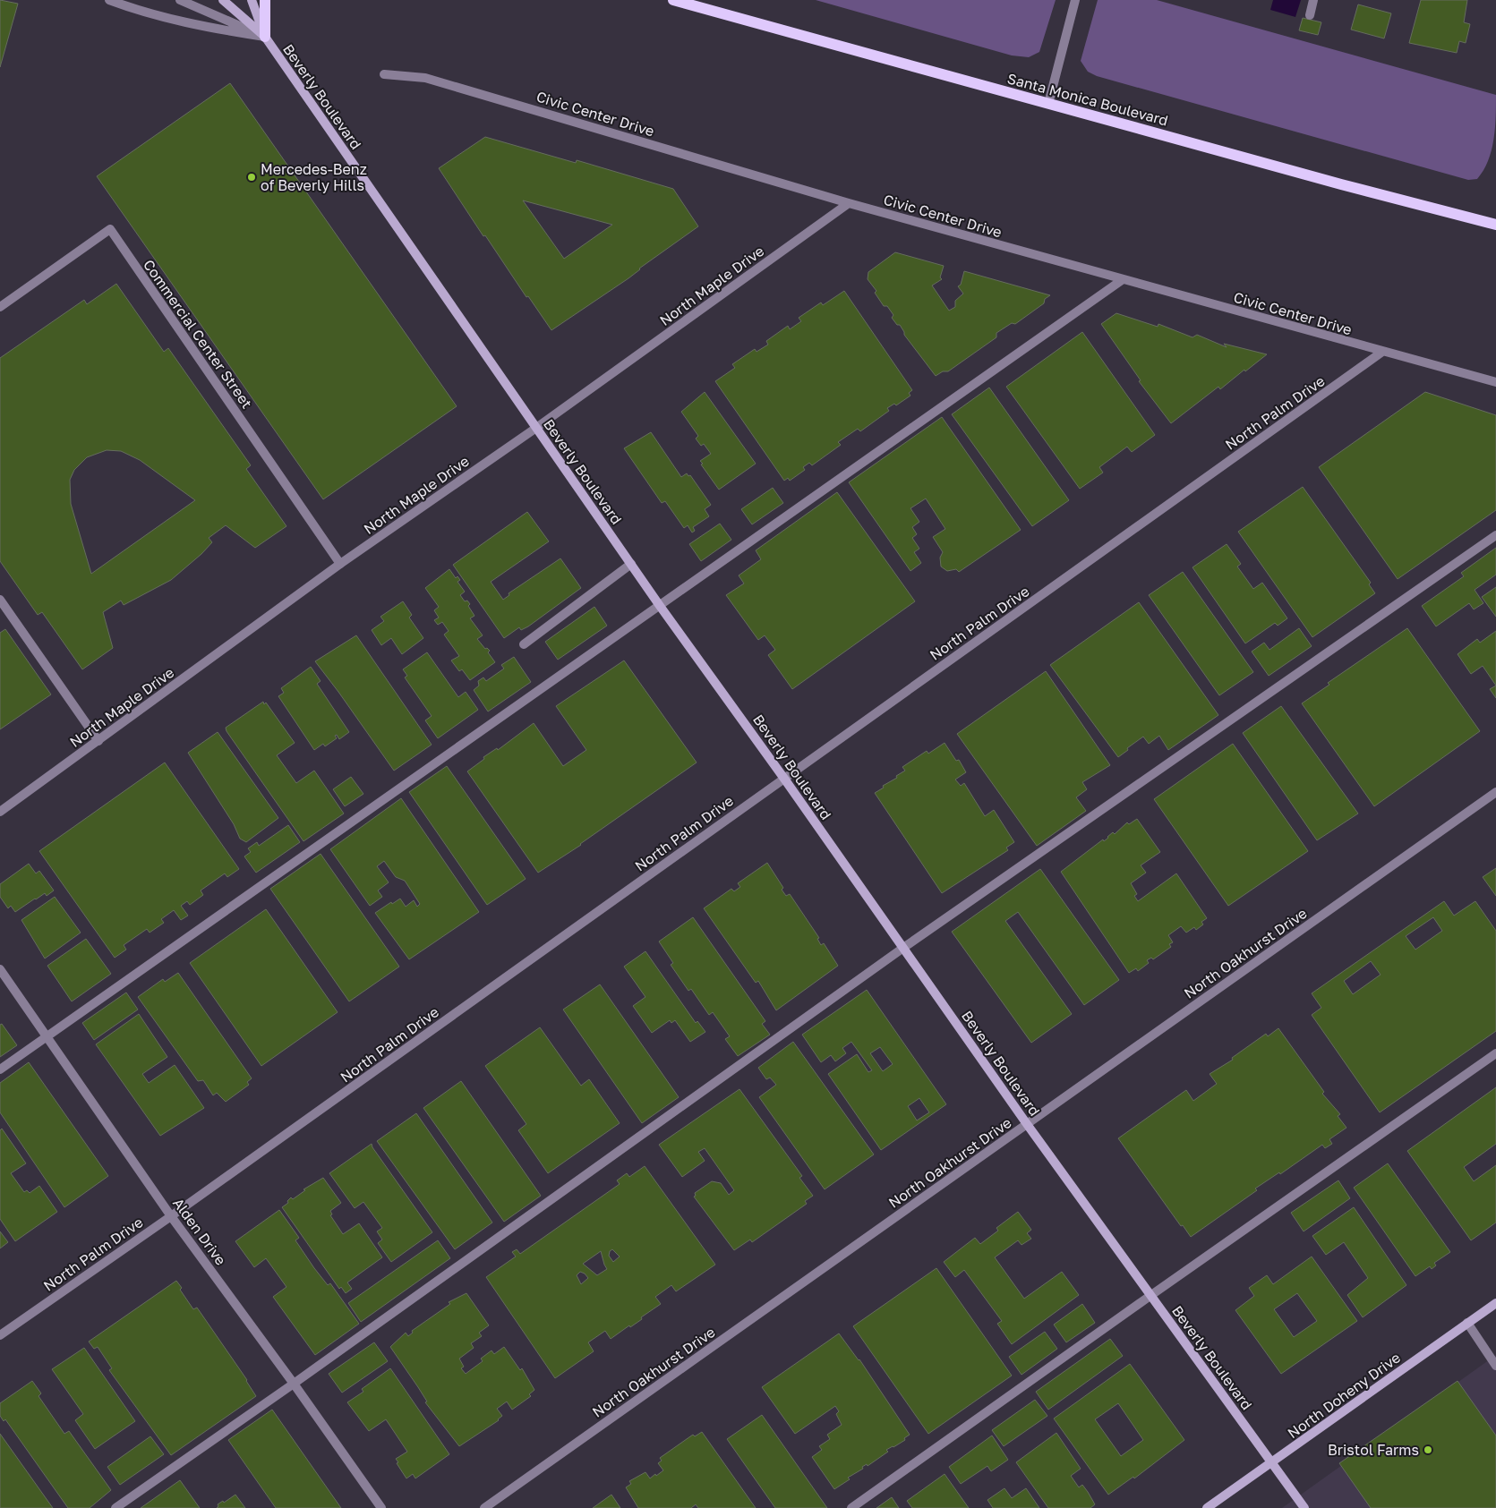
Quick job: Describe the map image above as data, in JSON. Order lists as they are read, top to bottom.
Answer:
{
  "streets": {
    "main road": ["Beverly Boulevard", "Santa Monica Boulevard", "North Doheny Drive"],
    "street": [
      "Civic Center Drive",
      "North Maple Drive",
      "Commercial Center Street",
      "North Palm Drive",
      "North Oakhurst Drive",
      "Alden Drive"
    ]
  },
  "crossings": [
    ["Beverly Boulevard", "North Maple Drive"],
    ["Beverly Boulevard", "North Palm Drive"],
    ["Beverly Boulevard", "North Oakhurst Drive"],
    ["Beverly Boulevard", "North Doheny Drive"],
    ["Civic Center Drive", "North Maple Drive"],
    ["Civic Center Drive", "North Palm Drive"],
    ["North Maple Drive", "Commercial Center Street"],
    ["North Palm Drive", "Alden Drive"]
  ],
  "places": ["Mercedes-Benz of Beverly Hills", "Bristol Farms"]
}
